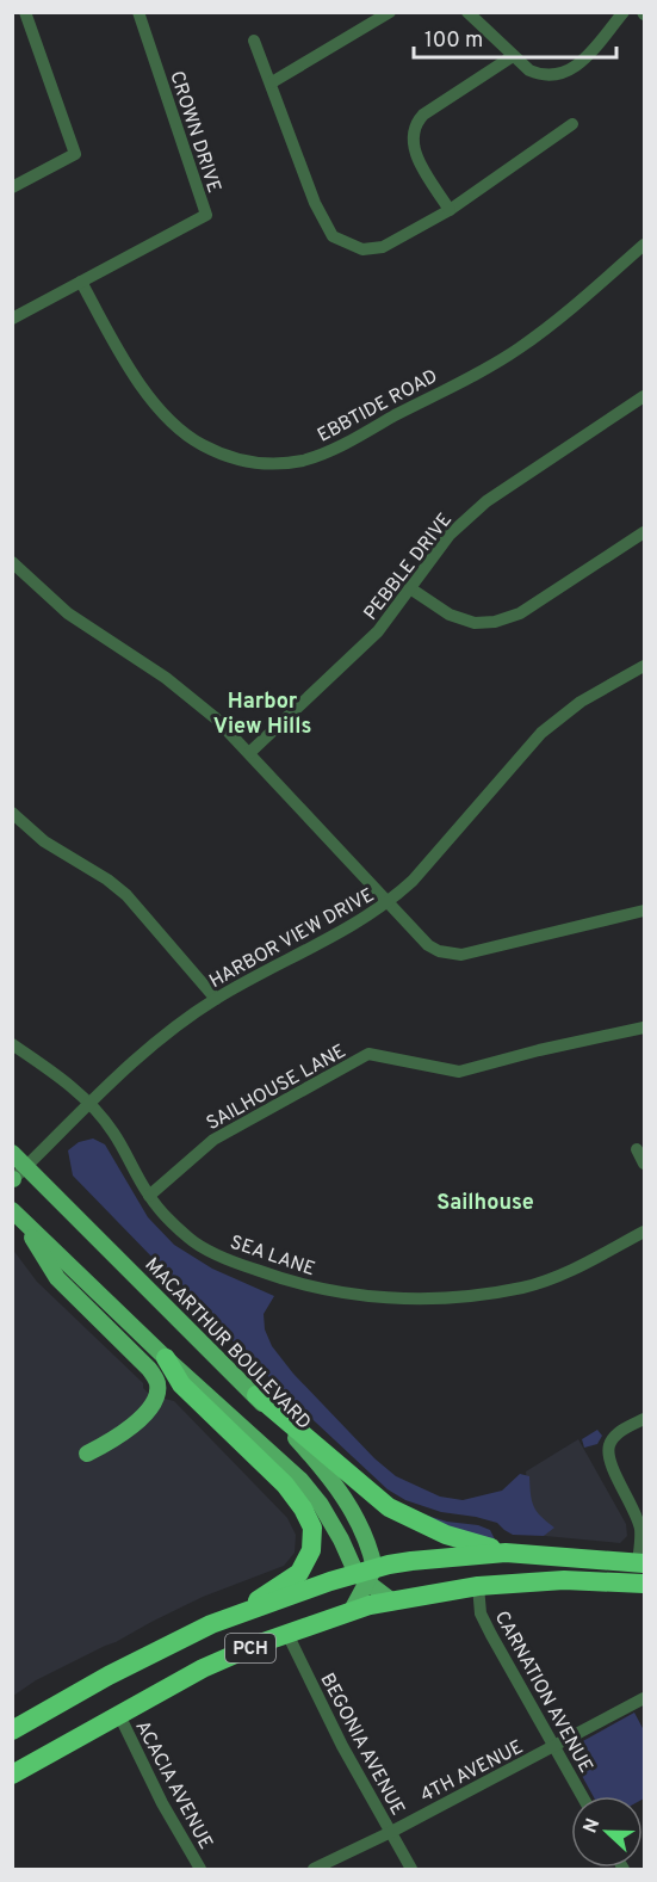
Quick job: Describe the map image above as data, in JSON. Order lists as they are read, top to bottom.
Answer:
{
  "streets": {
    "highway": ["PCH"],
    "main road": ["MACARTHUR BOULEVARD"],
    "street": [
      "CROWN DRIVE",
      "EBBTIDE ROAD",
      "PEBBLE DRIVE",
      "HARBOR VIEW DRIVE",
      "SAILHOUSE LANE",
      "SEA LANE",
      "CARNATION AVENUE",
      "BEGONIA AVENUE",
      "4TH AVENUE",
      "ACACIA AVENUE"
    ]
  },
  "crossings": [
    ["CROWN DRIVE", "EBBTIDE ROAD"],
    ["HARBOR VIEW DRIVE", "SEA LANE"],
    ["HARBOR VIEW DRIVE", "MACARTHUR BOULEVARD"],
    ["SAILHOUSE LANE", "SEA LANE"],
    ["MACARTHUR BOULEVARD", "PCH"],
    ["PCH", "CARNATION AVENUE"],
    ["PCH", "BEGONIA AVENUE"],
    ["PCH", "ACACIA AVENUE"],
    ["CARNATION AVENUE", "4TH AVENUE"],
    ["BEGONIA AVENUE", "4TH AVENUE"]
  ],
  "districts": ["Harbor View Hills", "Sailhouse"],
  "scale_bar": "100 m",
  "north": "left"
}
